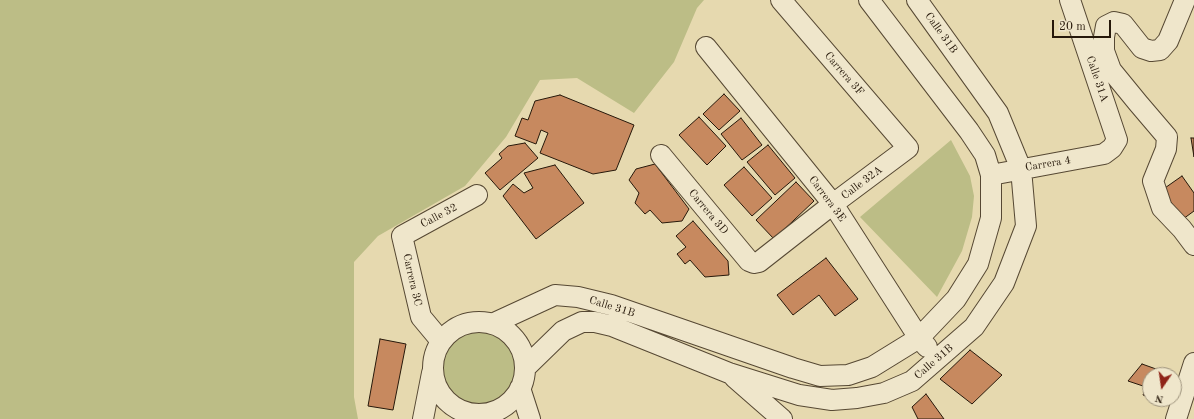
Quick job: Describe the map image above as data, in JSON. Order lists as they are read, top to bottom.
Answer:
{
  "streets": {
    "street": [
      "Calle 31B",
      "Carrera 3F",
      "Calle 31A",
      "Carrera 4",
      "Calle 32A",
      "Carrera 3E",
      "Carrera 3D",
      "Calle 32",
      "Carrera 3C"
    ]
  },
  "crossings": [
    ["Calle 31B", "Carrera 4"],
    ["Calle 31B", "Carrera 3E"],
    ["Calle 31B", "Carrera 3C"],
    ["Carrera 3F", "Calle 32A"],
    ["Calle 31A", "Carrera 4"],
    ["Calle 32A", "Carrera 3E"],
    ["Calle 32A", "Carrera 3D"],
    ["Calle 32", "Carrera 3C"]
  ],
  "scale_bar": "20 m",
  "north": "bottom"
}
